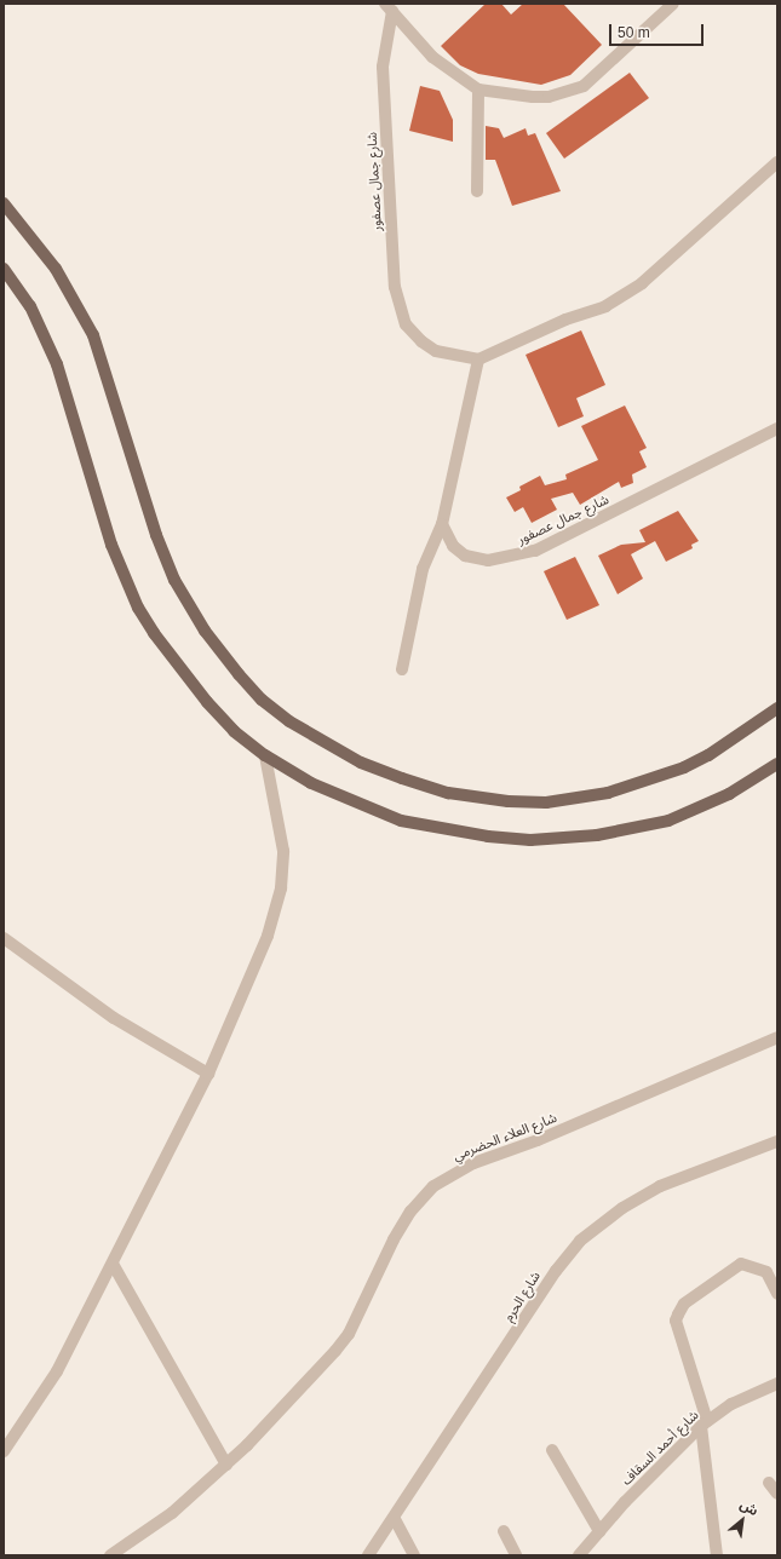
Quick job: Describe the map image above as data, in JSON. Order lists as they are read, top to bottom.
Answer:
{
  "streets": {
    "street": [
      "شارع جمال عصفور",
      "شارع العلاء الحضرمي",
      "شارع الحرم",
      "شارع أحمد السقاف"
    ]
  },
  "scale_bar": "50 m",
  "north": "top right"
}
